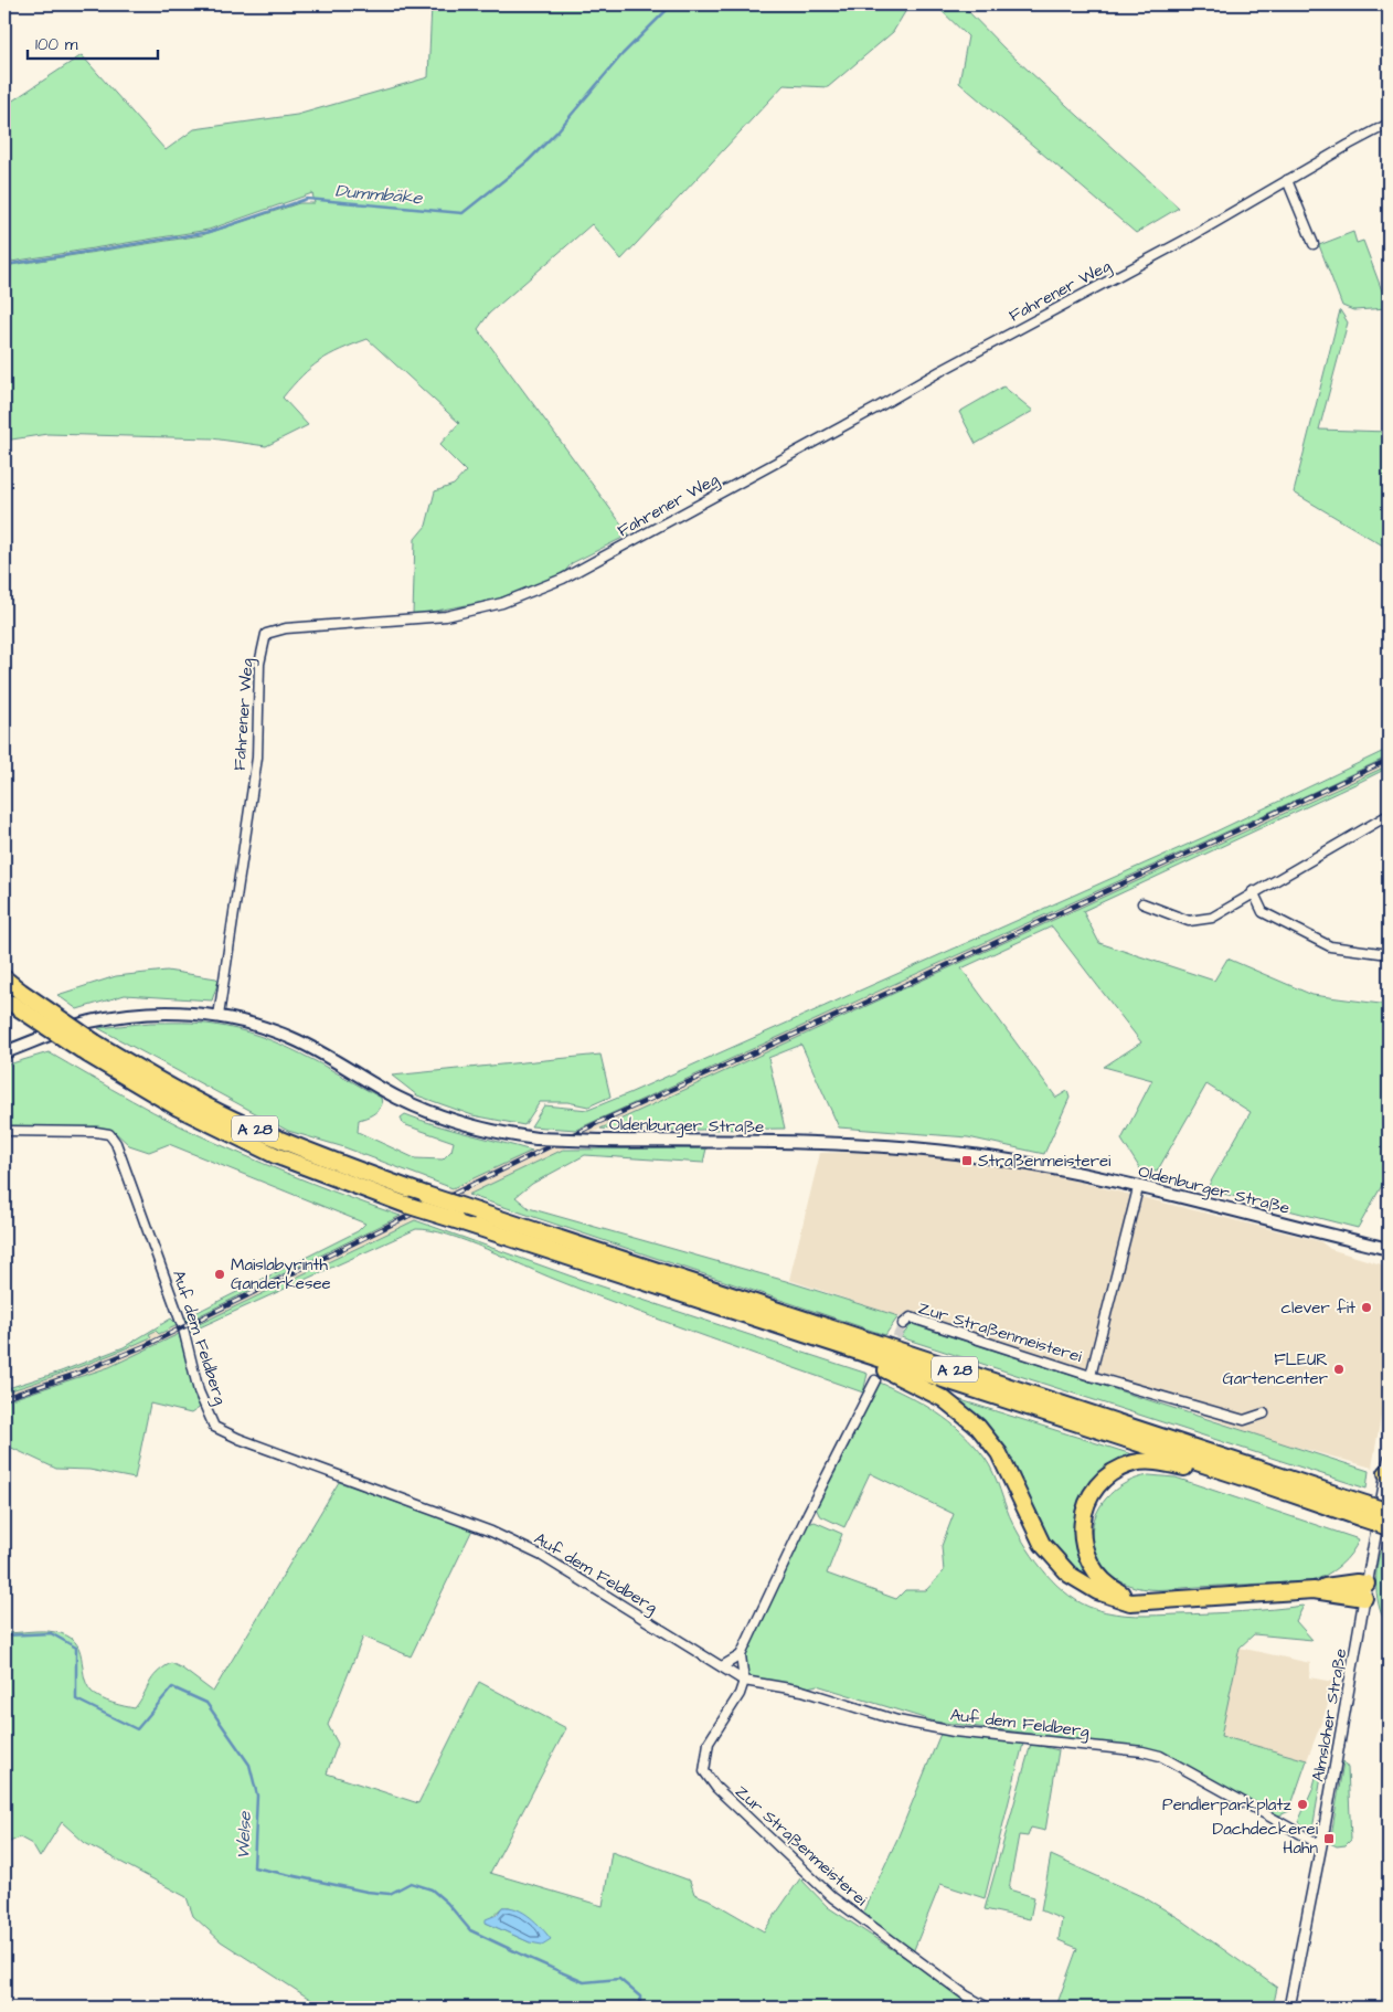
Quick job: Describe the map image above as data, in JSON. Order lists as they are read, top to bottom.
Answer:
{
  "streets": {
    "highway": ["A 28"],
    "main road": ["Oldenburger Straße"],
    "street": [
      "Fahrener Weg",
      "Zur Straßenmeisterei",
      "Auf dem Feldberg",
      "Almsloher Straße"
    ]
  },
  "crossings": [
    ["Fahrener Weg", "Oldenburger Straße"],
    ["Oldenburger Straße", "Zur Straßenmeisterei"],
    ["Zur Straßenmeisterei", "Auf dem Feldberg"],
    ["Auf dem Feldberg", "Almsloher Straße"]
  ],
  "water": ["Dummbäke", "Welse"],
  "places": {
    "transit": ["Straßenmeisterei", "Dachdeckerei Hahn"],
    "other": [
      "Maislabyrinth Ganderkesee",
      "clever fit",
      "FLEUR Gartencenter",
      "Pendlerparkplatz"
    ]
  },
  "scale_bar": "100 m"
}
